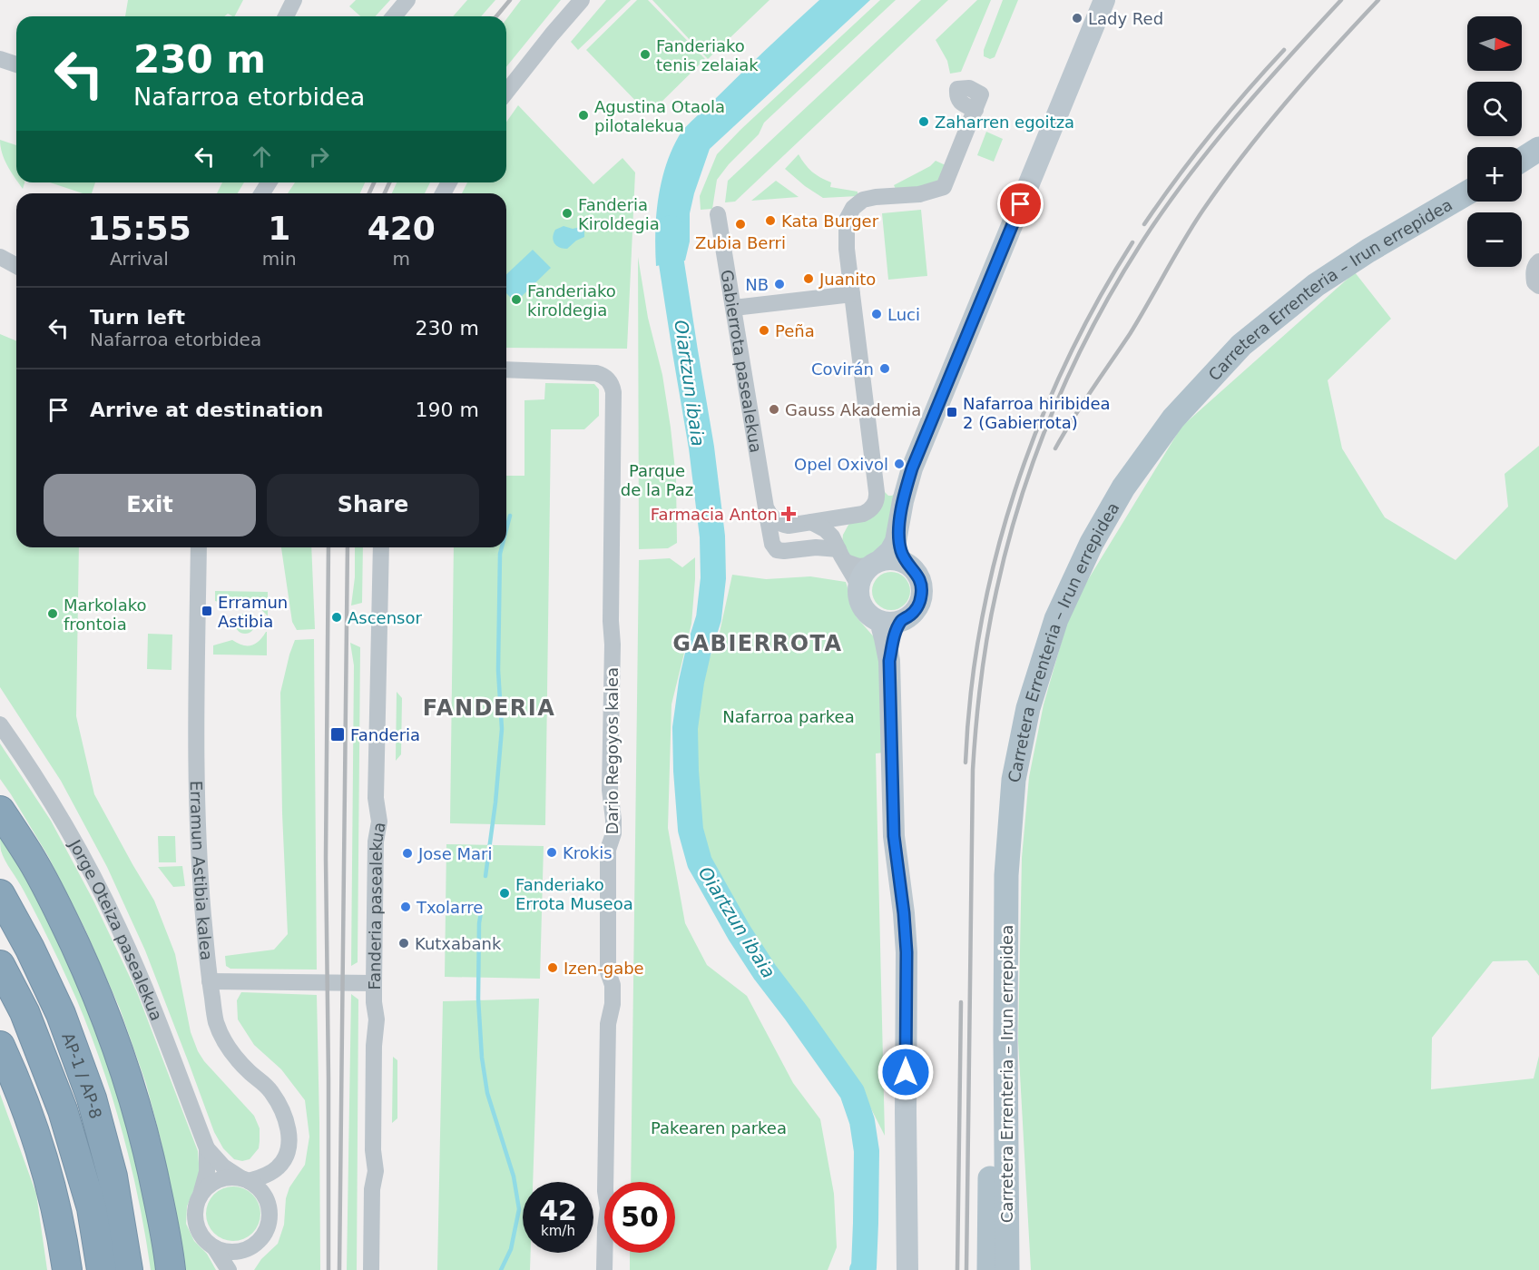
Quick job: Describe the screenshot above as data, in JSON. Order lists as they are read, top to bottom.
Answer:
{
  "streets": {
    "highway": ["AP-1 / AP-8"],
    "main road": ["Carretera Errenteria – Irun errepidea"],
    "street": [
      "Gabierrota pasealekua",
      "Dario Regoyos kalea",
      "Erramun Astibia kalea",
      "Fanderia pasealekua",
      "Jorge Oteiza pasealekua"
    ]
  },
  "crossings": [
    ["Erramun Astibia kalea", "Jorge Oteiza pasealekua"]
  ],
  "districts": ["GABIERROTA", "FANDERIA"],
  "water": ["Oiartzun ibaia"],
  "parks": ["Parque de la Paz", "Nafarroa parkea", "Pakearen parkea"],
  "places": {
    "other": [
      "Lady Red",
      "Fanderiako tenis zelaiak",
      "Agustina Otaola pilotalekua",
      "Zaharren egoitza",
      "Fanderia Kiroldegia",
      "Kata Burger",
      "Zubia Berri",
      "Juanito",
      "NB",
      "Fanderiako kiroldegia",
      "Luci",
      "Peña",
      "Covirán",
      "Gauss Akademia",
      "Opel Oxivol",
      "Markolako frontoia",
      "Ascensor",
      "Krokis",
      "Jose Mari",
      "Fanderiako Errota Museoa",
      "Txolarre",
      "Kutxabank",
      "Izen-gabe"
    ],
    "transit": ["Nafarroa hiribidea 2 (Gabierrota)", "Erramun Astibia", "Fanderia"],
    "health": ["Farmacia Anton"]
  },
  "north": "right",
  "page": {
    "map_buttons": ["+", "−"],
    "turn": ["230 m", "Nafarroa etorbidea"],
    "eta": [
      "15:55",
      "Arrival",
      "1",
      "min",
      "420",
      "m"
    ],
    "list": [
      {
        "name": "Turn left",
        "note": "Nafarroa etorbidea",
        "value": "230 m"
      },
      {
        "name": "Arrive at destination",
        "value": "190 m"
      }
    ],
    "buttons": ["Exit", "Share"],
    "speed": "42 km/h",
    "limit": "50"
  }
}
